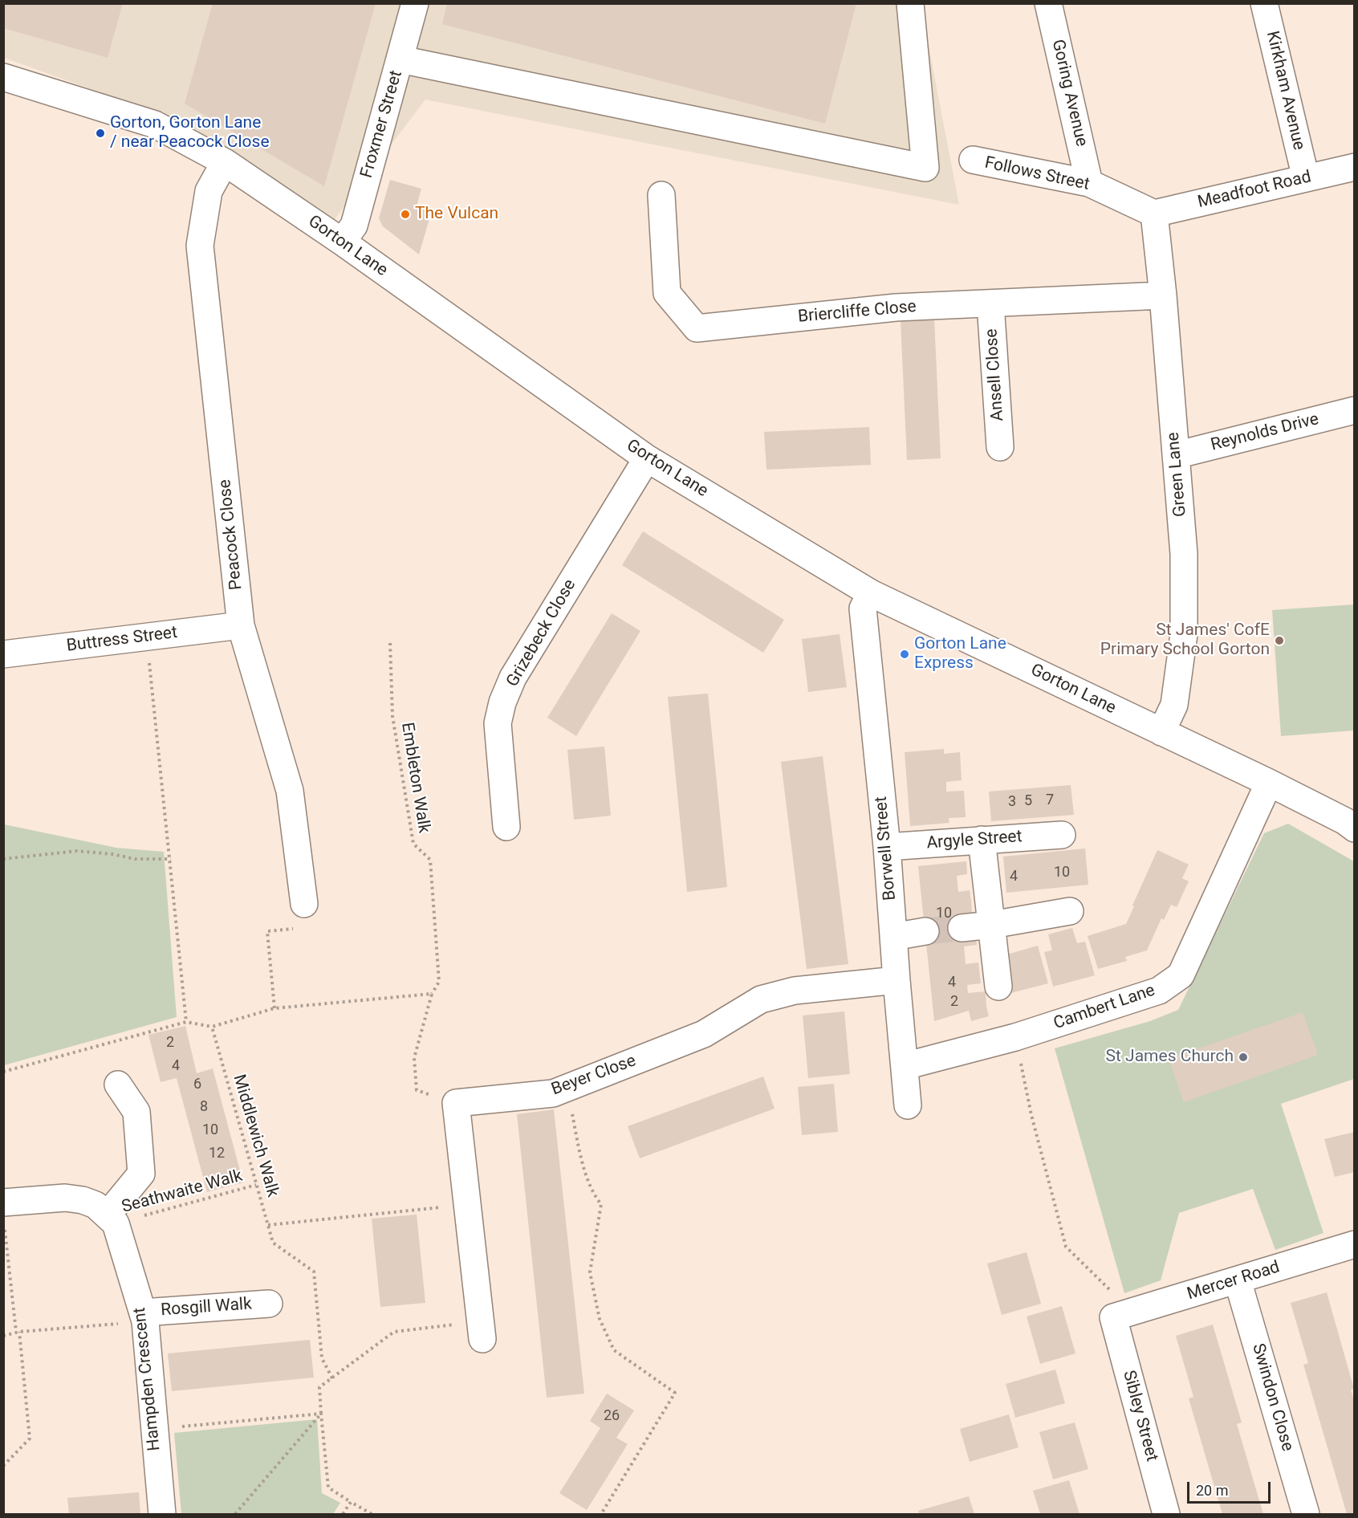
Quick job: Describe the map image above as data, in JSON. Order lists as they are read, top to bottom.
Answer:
{
  "streets": {
    "street": [
      "Kirkham Avenue",
      "Goring Avenue",
      "Froxmer Street",
      "Follows Street",
      "Meadfoot Road",
      "Gorton Lane",
      "Briercliffe Close",
      "Ansell Close",
      "Reynolds Drive",
      "Green Lane",
      "Peacock Close",
      "Grizebeck Close",
      "Buttress Street",
      "Argyle Street",
      "Borwell Street",
      "Cambert Lane",
      "Beyer Close",
      "Mercer Road",
      "Rosgill Walk",
      "Hampden Crescent",
      "Swindon Close",
      "Sibley Street"
    ],
    "path": ["Embleton Walk", "Middlewich Walk", "Seathwaite Walk"]
  },
  "crossings": [
    ["Kirkham Avenue", "Meadfoot Road"],
    ["Goring Avenue", "Follows Street"],
    ["Froxmer Street", "Gorton Lane"],
    ["Follows Street", "Meadfoot Road"],
    ["Follows Street", "Green Lane"],
    ["Meadfoot Road", "Green Lane"],
    ["Gorton Lane", "Green Lane"],
    ["Gorton Lane", "Peacock Close"],
    ["Gorton Lane", "Grizebeck Close"],
    ["Gorton Lane", "Borwell Street"],
    ["Gorton Lane", "Cambert Lane"],
    ["Briercliffe Close", "Ansell Close"],
    ["Briercliffe Close", "Green Lane"],
    ["Reynolds Drive", "Green Lane"],
    ["Peacock Close", "Buttress Street"],
    ["Embleton Walk", "Beyer Close"],
    ["Argyle Street", "Borwell Street"],
    ["Borwell Street", "Cambert Lane"],
    ["Borwell Street", "Beyer Close"],
    ["Middlewich Walk", "Seathwaite Walk"],
    ["Seathwaite Walk", "Hampden Crescent"],
    ["Mercer Road", "Swindon Close"],
    ["Mercer Road", "Sibley Street"],
    ["Rosgill Walk", "Hampden Crescent"]
  ],
  "places": [
    "Gorton, Gorton Lane / near Peacock Close",
    "The Vulcan",
    "St James' CofE Primary School Gorton",
    "Gorton Lane Express",
    "St James Church"
  ],
  "house_numbers": [
    "7",
    "5",
    "3",
    "10",
    "4",
    "10",
    "4",
    "2",
    "2",
    "4",
    "6",
    "8",
    "10",
    "12",
    "26"
  ],
  "scale_bar": "20 m"
}
